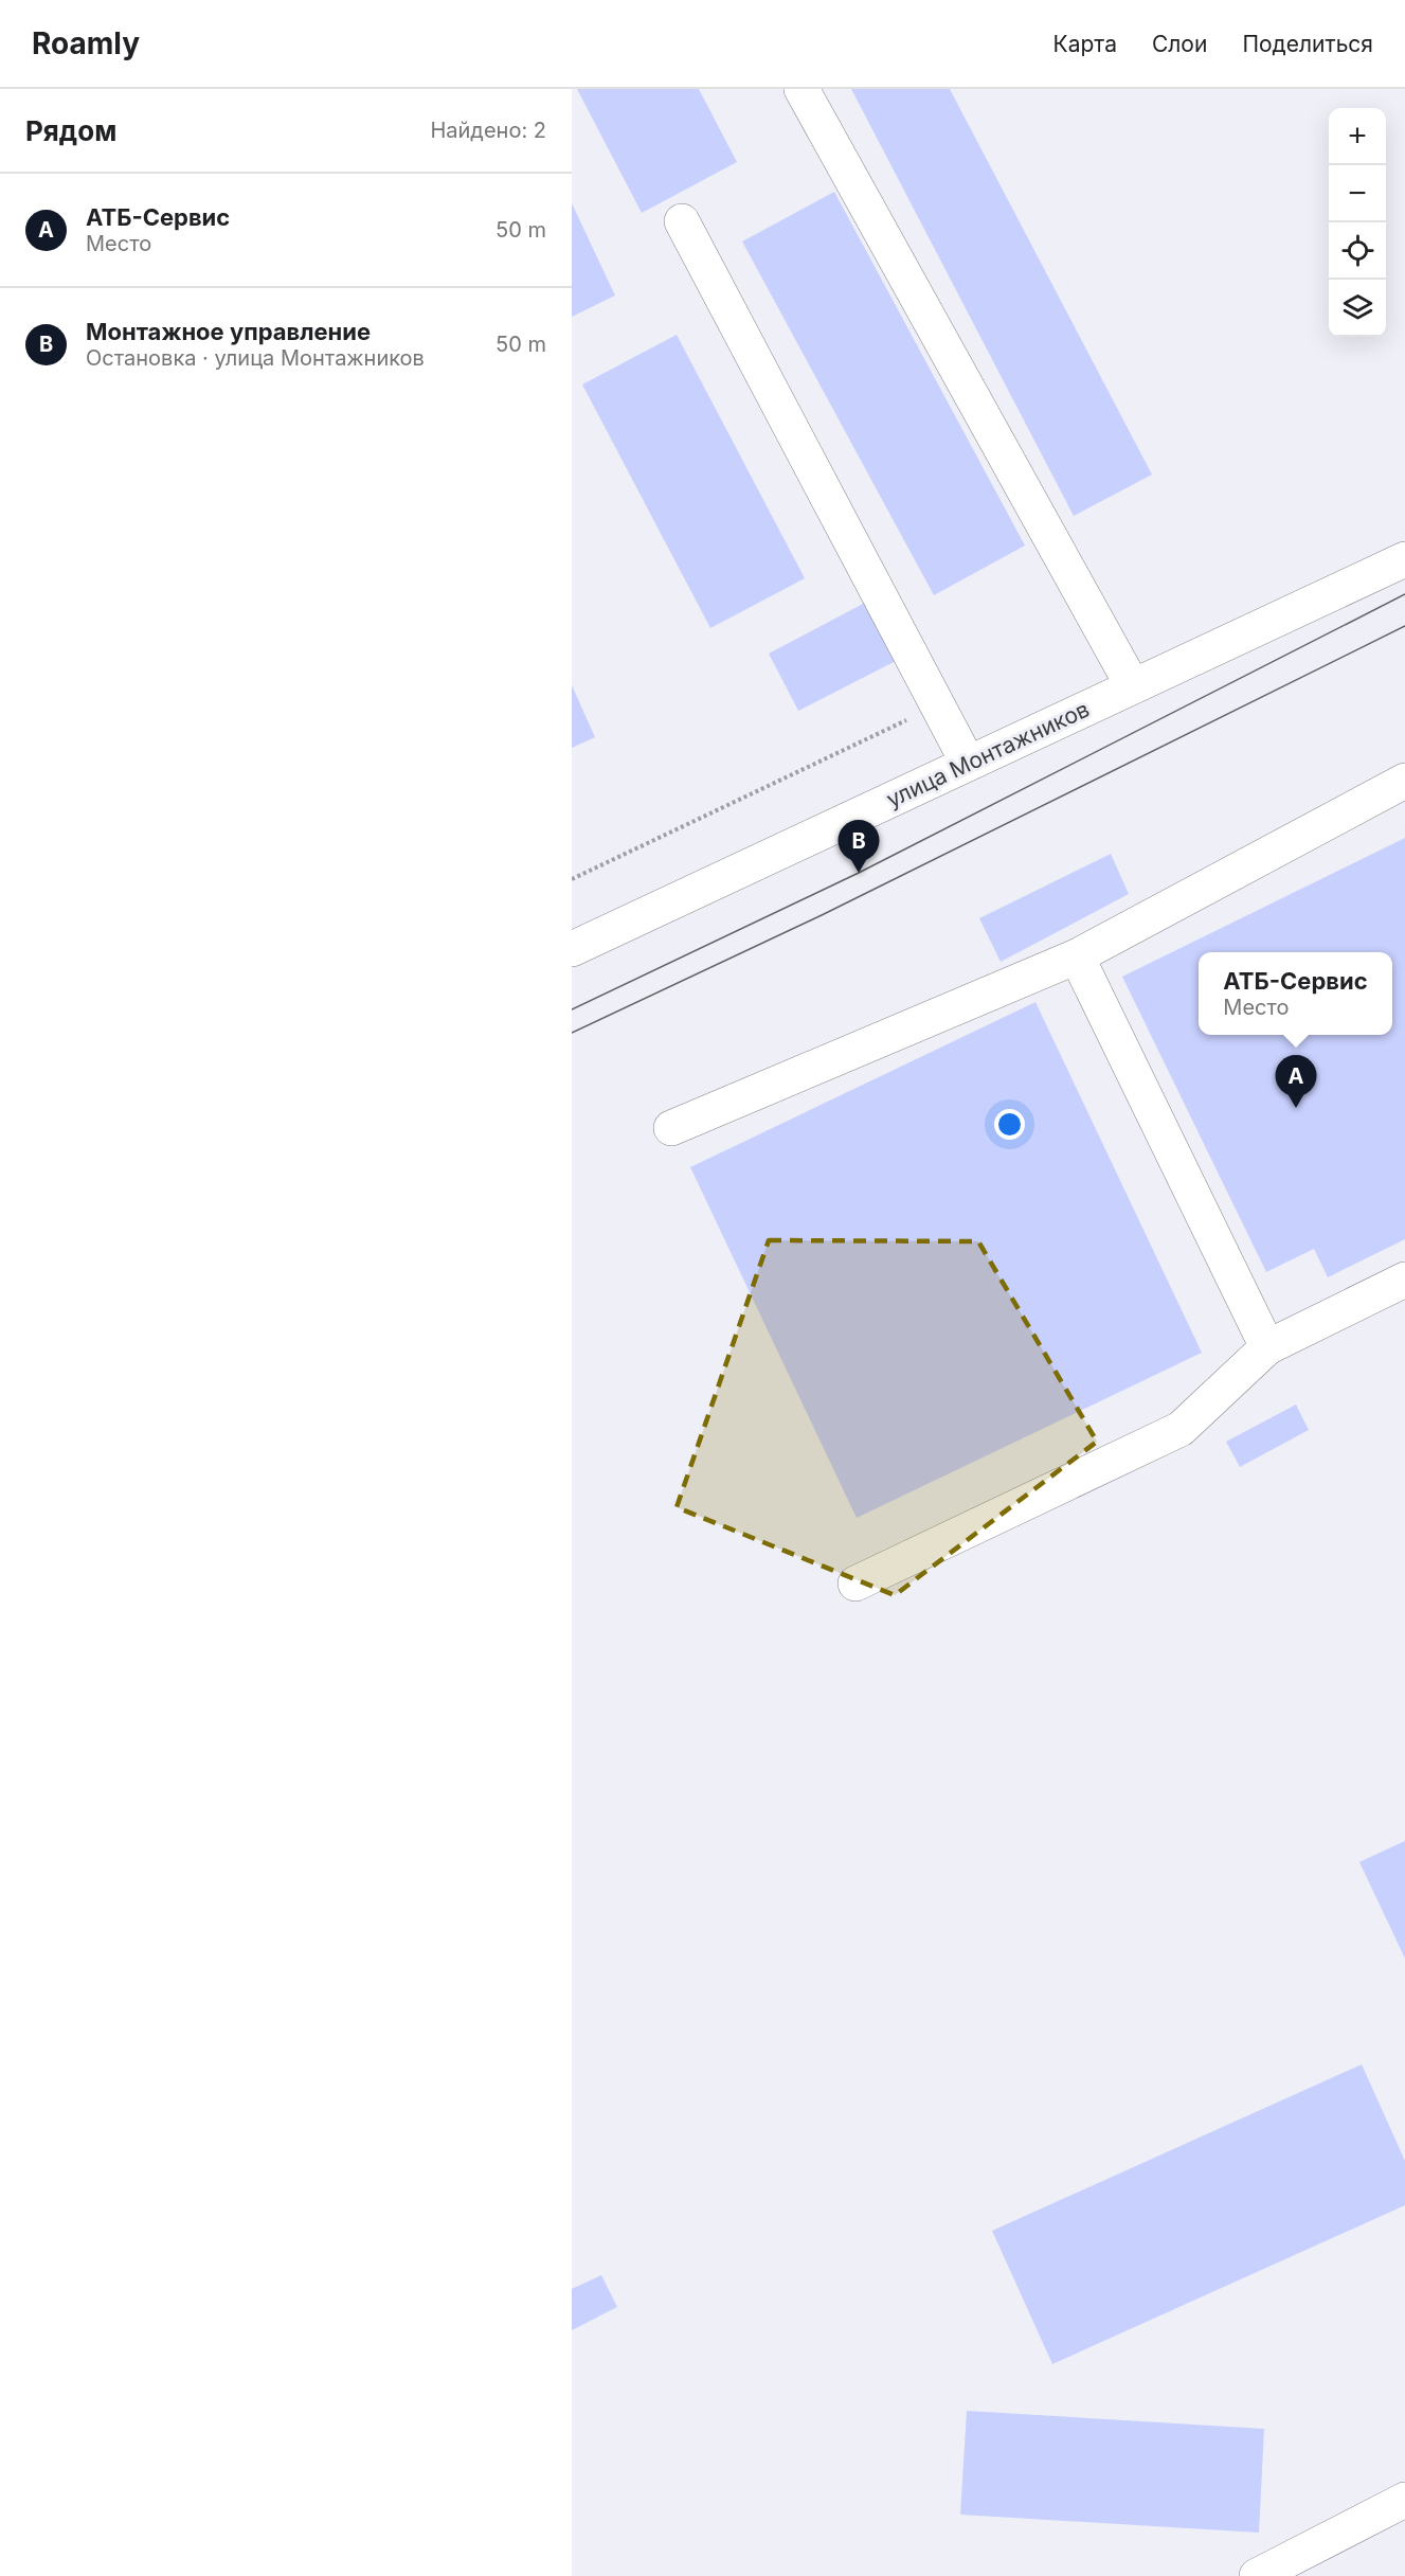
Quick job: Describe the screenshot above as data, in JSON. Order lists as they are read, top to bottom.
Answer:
{
  "streets": {
    "main road": ["улица Монтажников"]
  },
  "page": {
    "header": "Roamly",
    "nav": ["Карта", "Слои", "Поделиться"],
    "heading": ["Рядом", "Найдено: 2"],
    "map_buttons": ["+", "−"],
    "list": [
      {
        "mark": "A",
        "name": "АТБ-Сервис",
        "note": "Место",
        "value": "50 m"
      },
      {
        "mark": "B",
        "name": "Монтажное управление",
        "note": "Остановка · улица Монтажников",
        "value": "50 m"
      }
    ],
    "pins": ["B", "A"],
    "popup": ["АТБ-Сервис", "Место"]
  }
}
